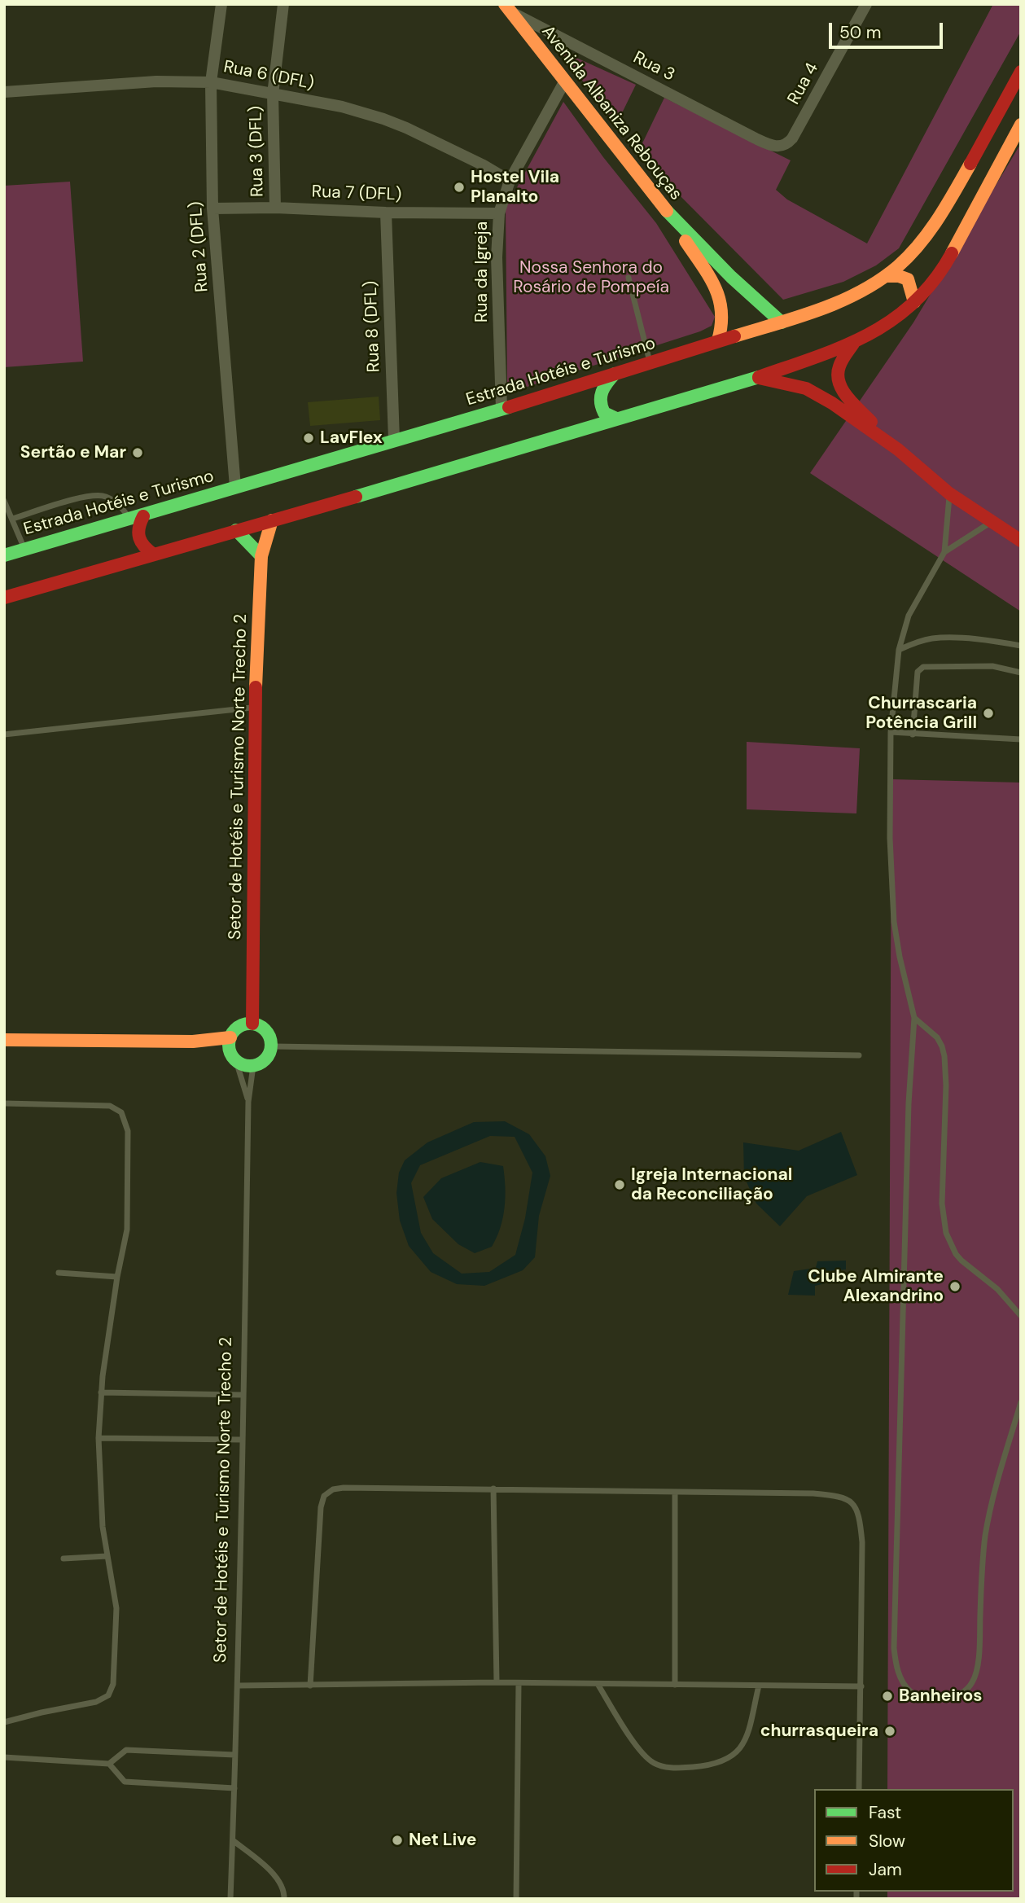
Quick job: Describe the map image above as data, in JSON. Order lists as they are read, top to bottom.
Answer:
{
  "streets": {
    "main road": ["Avenida Albaniza Rebouças", "Estrada Hotéis e Turismo", "Setor de Hotéis e Turismo Norte Trecho 2"],
    "street": [
      "Rua 3",
      "Rua 6 (DFL)",
      "Rua 4",
      "Rua 3 (DFL)",
      "Rua 7 (DFL)",
      "Rua 2 (DFL)",
      "Rua da Igreja",
      "Rua 8 (DFL)"
    ]
  },
  "crossings": [
    ["Rua 3", "Rua 4"],
    ["Rua 3", "Avenida Albaniza Rebouças"],
    ["Rua 6 (DFL)", "Rua 3 (DFL)"],
    ["Rua 6 (DFL)", "Rua 2 (DFL)"],
    ["Rua 6 (DFL)", "Rua da Igreja"],
    ["Avenida Albaniza Rebouças", "Rua da Igreja"],
    ["Avenida Albaniza Rebouças", "Estrada Hotéis e Turismo"],
    ["Rua 3 (DFL)", "Rua 7 (DFL)"],
    ["Rua 7 (DFL)", "Rua 2 (DFL)"],
    ["Rua 7 (DFL)", "Rua da Igreja"],
    ["Rua 7 (DFL)", "Rua 8 (DFL)"],
    ["Rua 2 (DFL)", "Estrada Hotéis e Turismo"],
    ["Rua da Igreja", "Estrada Hotéis e Turismo"],
    ["Rua 8 (DFL)", "Estrada Hotéis e Turismo"]
  ],
  "parks": ["Nossa Senhora do Rosário de Pompeía"],
  "places": [
    "Hostel Vila Planalto",
    "LavFlex",
    "Sertão e Mar",
    "Churrascaria Potência Grill",
    "Igreja Internacional da Reconciliação",
    "Clube Almirante Alexandrino",
    "Banheiros",
    "churrasqueira",
    "Net Live"
  ],
  "legend": ["Fast", "Slow", "Jam"],
  "scale_bar": "50 m"
}
